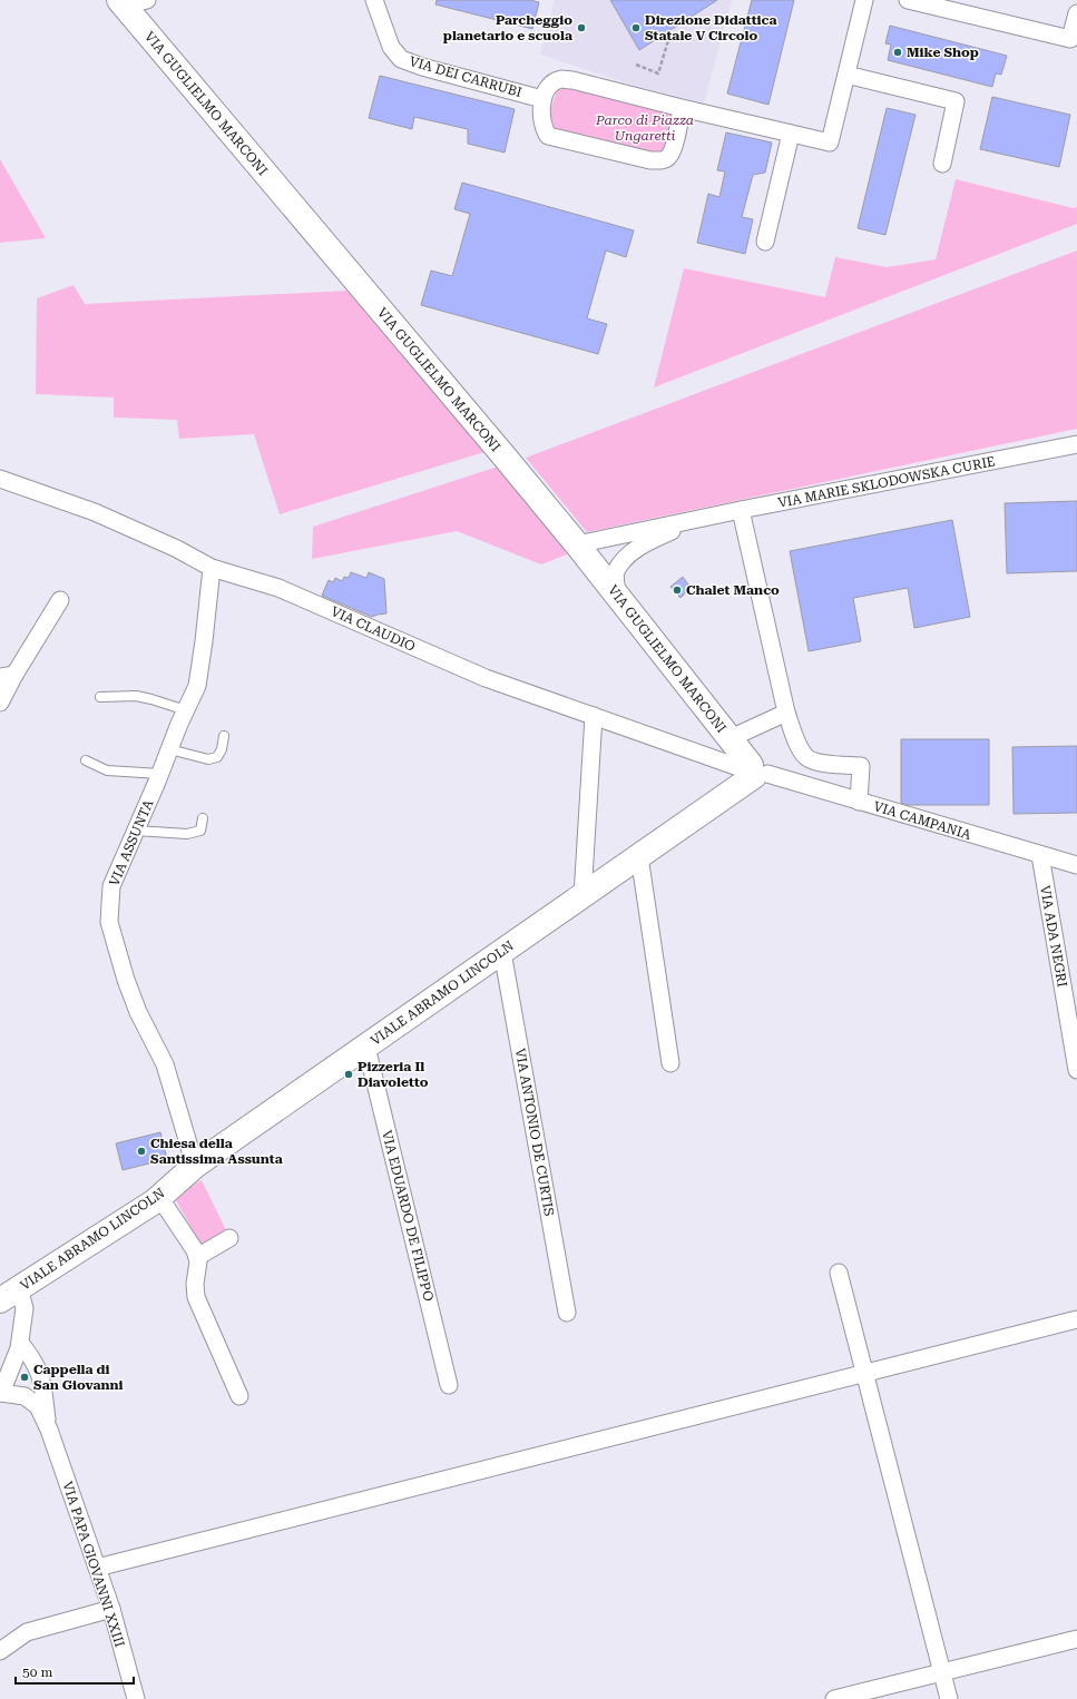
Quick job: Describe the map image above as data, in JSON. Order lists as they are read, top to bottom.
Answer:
{
  "streets": {
    "street": [
      "VIA DEI CARRUBI",
      "VIA GUGLIELMO MARCONI",
      "VIA MARIE SKLODOWSKA CURIE",
      "VIA CLAUDIO",
      "VIA CAMPANIA",
      "VIA ASSUNTA",
      "VIA ADA NEGRI",
      "VIALE ABRAMO LINCOLN",
      "VIA ANTONIO DE CURTIS",
      "VIA EDUARDO DE FILIPPO",
      "VIA PAPA GIOVANNI XXIII"
    ]
  },
  "crossings": [
    ["VIA GUGLIELMO MARCONI", "VIA MARIE SKLODOWSKA CURIE"],
    ["VIA GUGLIELMO MARCONI", "VIA CLAUDIO"],
    ["VIA GUGLIELMO MARCONI", "VIA CAMPANIA"],
    ["VIA GUGLIELMO MARCONI", "VIALE ABRAMO LINCOLN"],
    ["VIA CLAUDIO", "VIA CAMPANIA"],
    ["VIA CLAUDIO", "VIA ASSUNTA"],
    ["VIA CLAUDIO", "VIALE ABRAMO LINCOLN"],
    ["VIA CAMPANIA", "VIA ADA NEGRI"],
    ["VIA CAMPANIA", "VIALE ABRAMO LINCOLN"],
    ["VIA ASSUNTA", "VIALE ABRAMO LINCOLN"],
    ["VIALE ABRAMO LINCOLN", "VIA ANTONIO DE CURTIS"],
    ["VIALE ABRAMO LINCOLN", "VIA EDUARDO DE FILIPPO"]
  ],
  "parks": ["Parco di Piazza Ungaretti"],
  "places": [
    "Parcheggio planetario e scuola",
    "Direzione Didattica Statale V Circolo",
    "Mike Shop",
    "Chalet Manco",
    "Pizzeria Il Diavoletto",
    "Chiesa della Santissima Assunta",
    "Cappella di San Giovanni"
  ],
  "scale_bar": "50 m"
}
